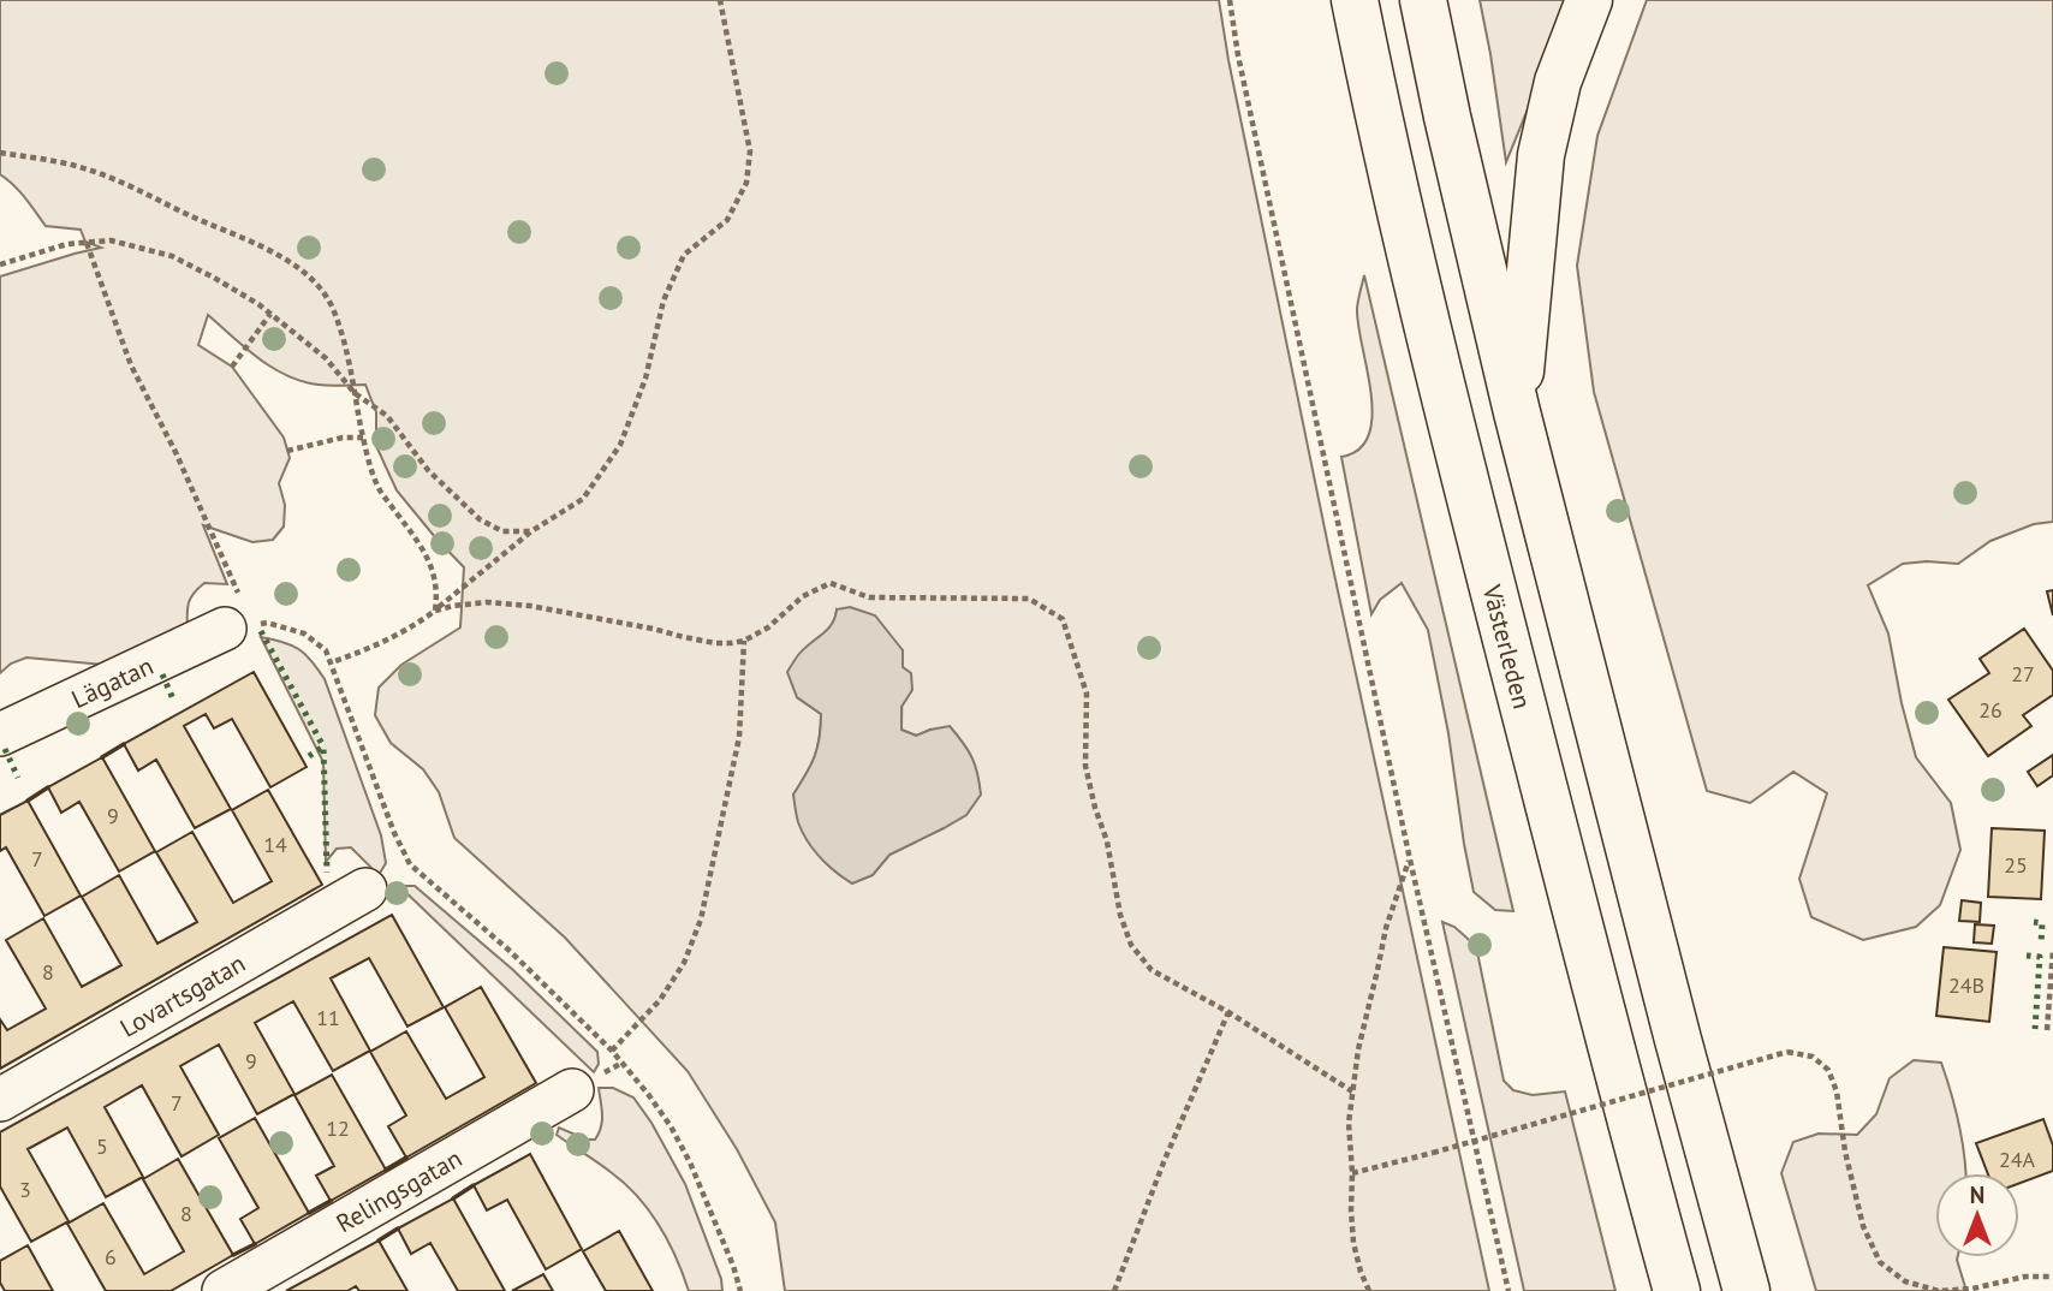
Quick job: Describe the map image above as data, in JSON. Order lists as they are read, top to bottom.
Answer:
{
  "streets": {
    "highway": ["Västerleden"],
    "street": ["Lägatan", "Lovartsgatan", "Relingsgatan"]
  },
  "house_numbers": [
    "27",
    "26",
    "9",
    "14",
    "7",
    "25",
    "8",
    "24B",
    "11",
    "9",
    "7",
    "12",
    "5",
    "24A",
    "3",
    "8",
    "6"
  ],
  "north": "top"
}
